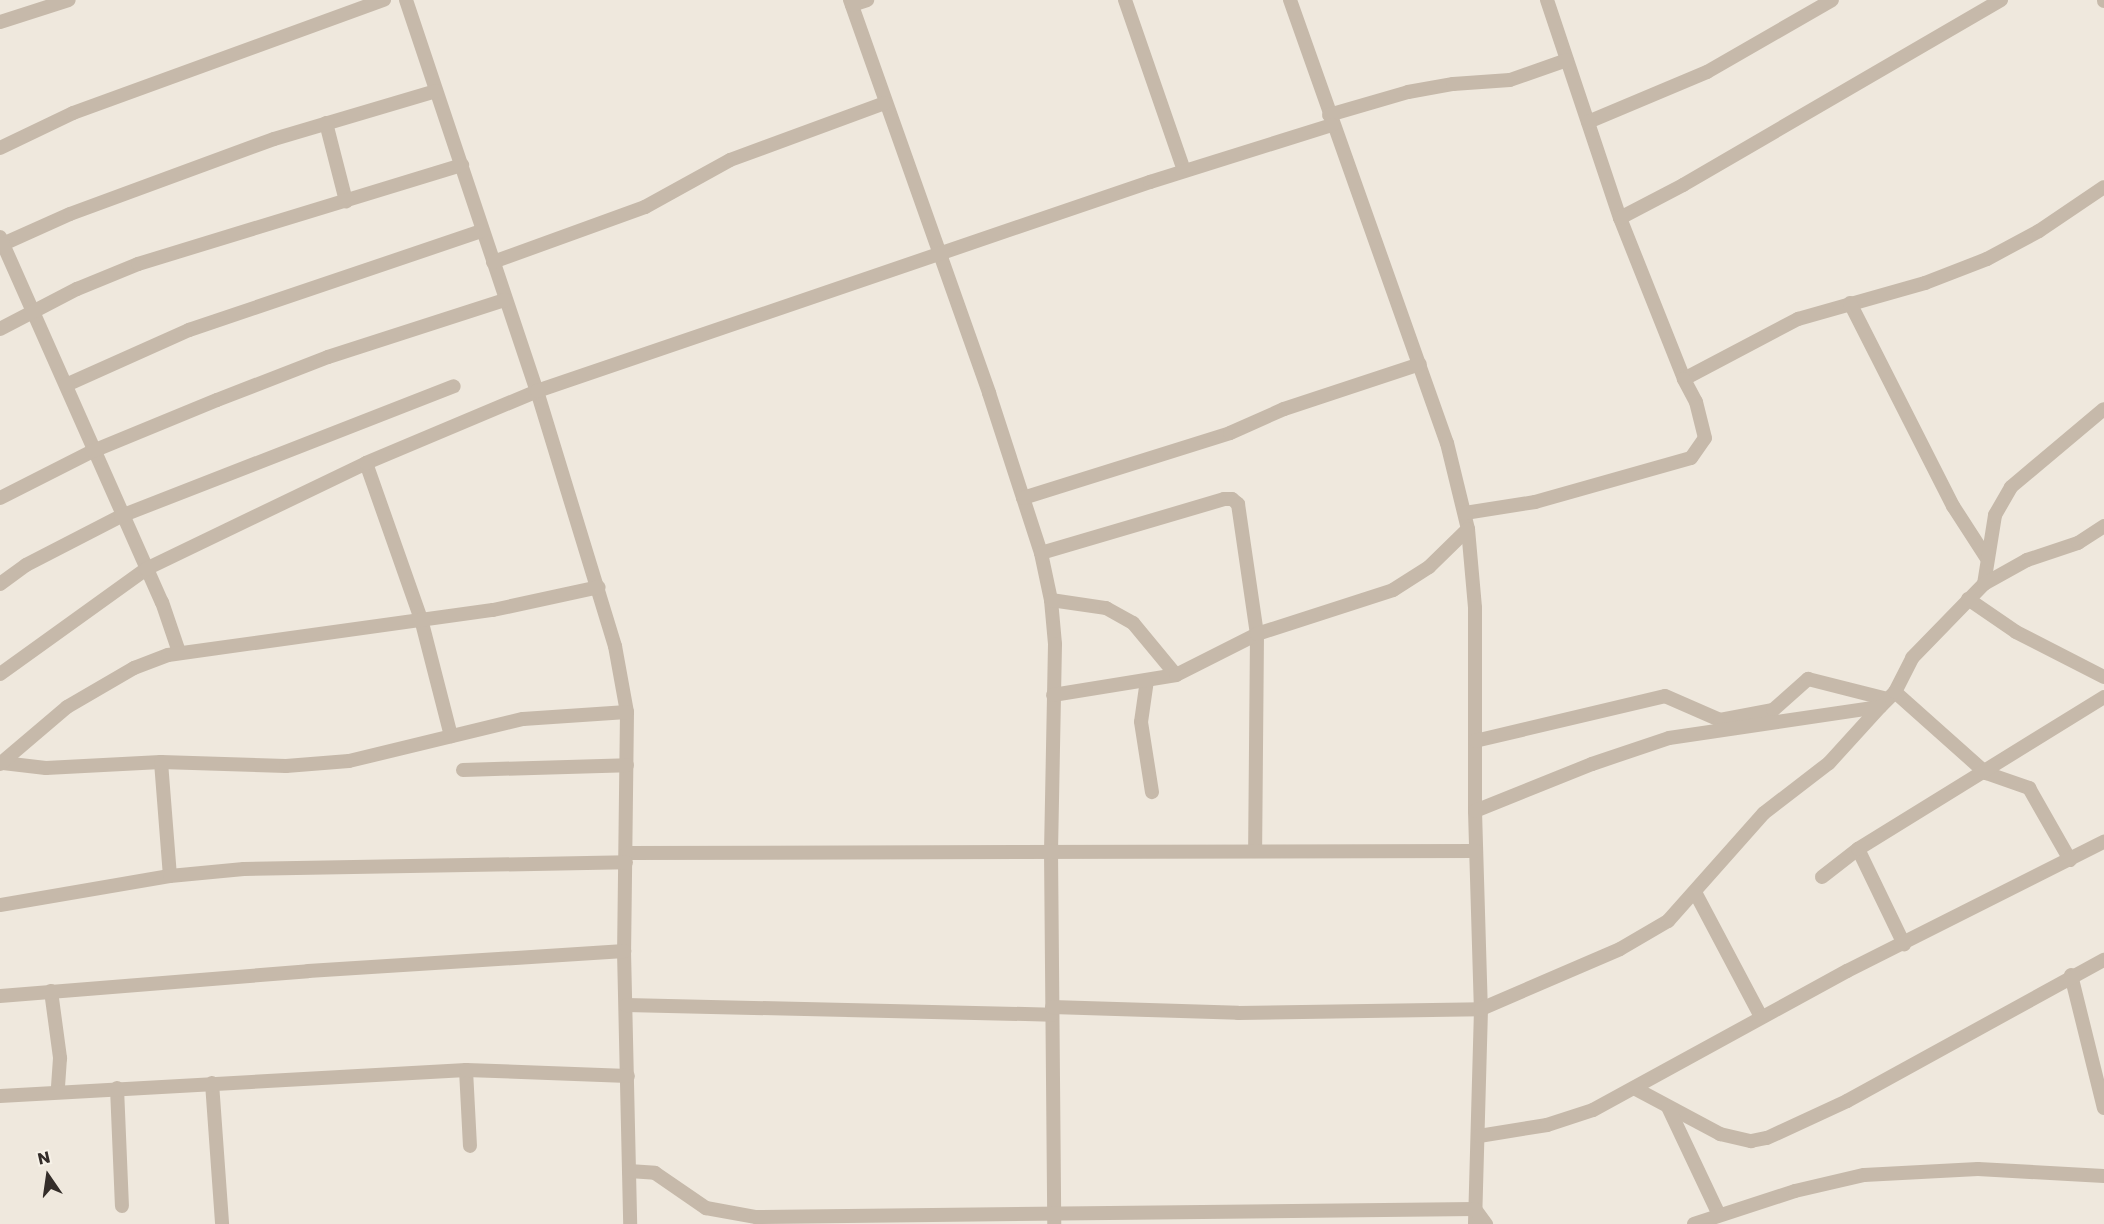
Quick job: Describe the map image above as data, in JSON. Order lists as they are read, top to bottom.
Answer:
{
  "north": "top"
}
